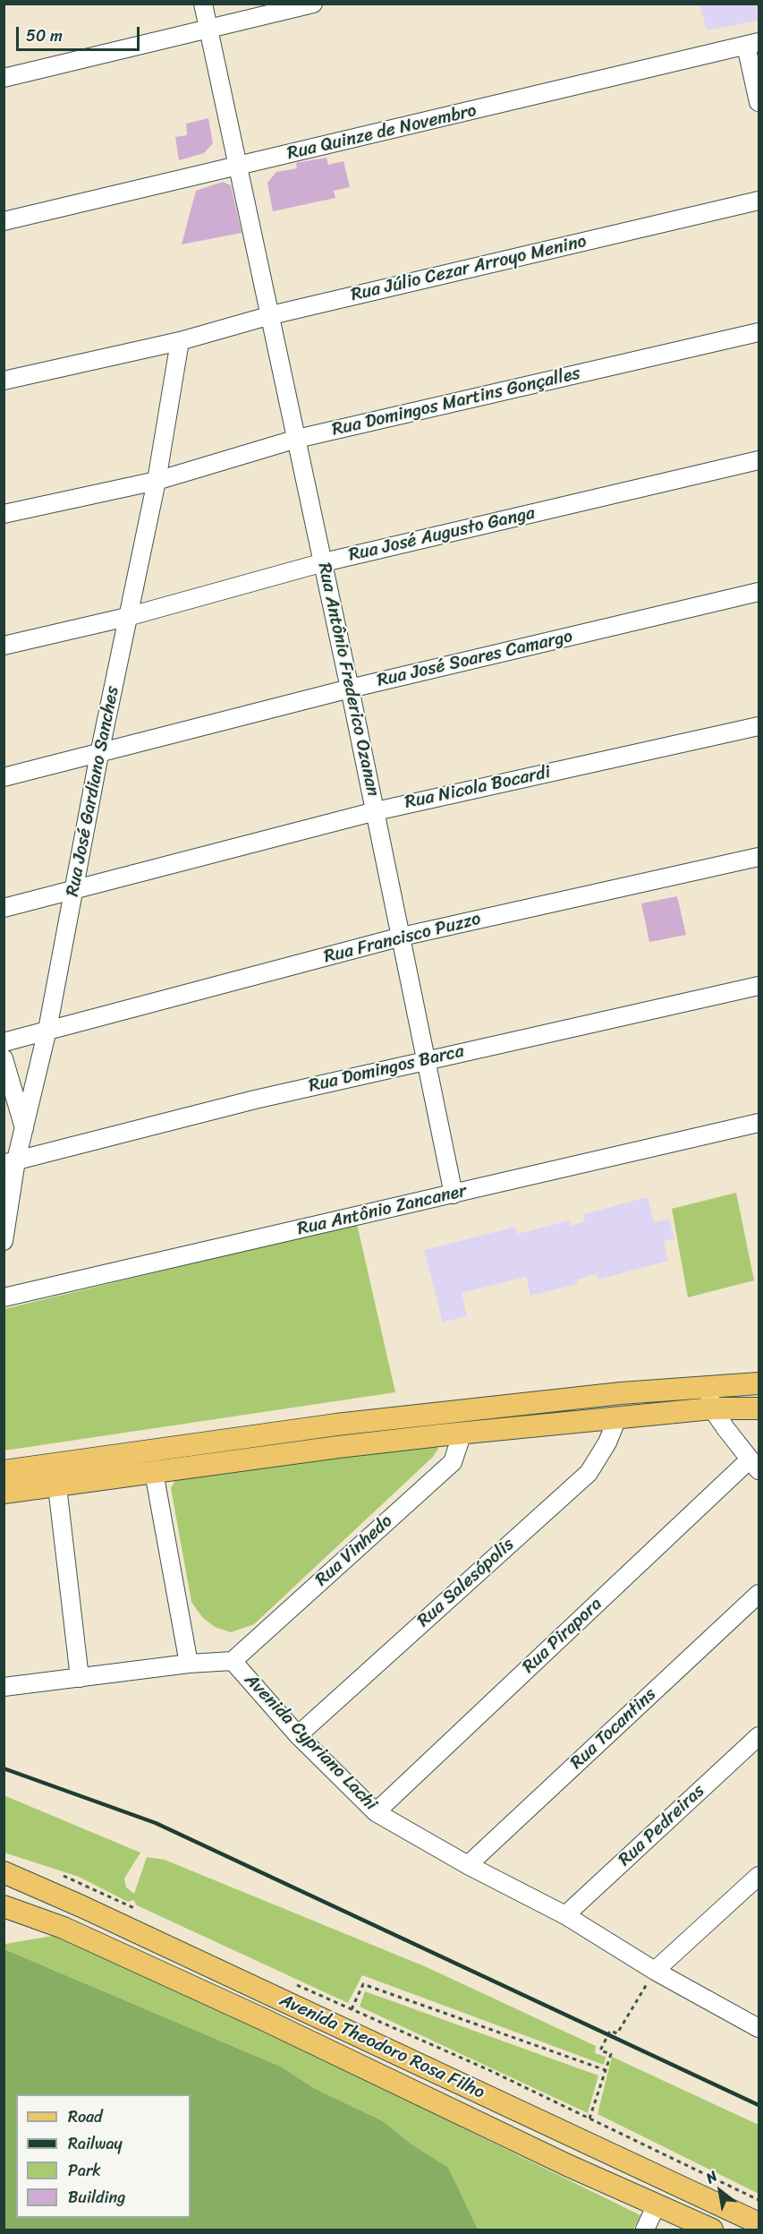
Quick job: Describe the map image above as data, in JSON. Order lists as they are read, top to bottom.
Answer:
{
  "streets": {
    "main road": ["Avenida Theodoro Rosa Filho"],
    "street": [
      "Rua Quinze de Novembro",
      "Rua Júlio Cezar Arroyo Menino",
      "Rua Domingos Martins Gonçalles",
      "Rua José Augusto Ganga",
      "Rua José Soares Camargo",
      "Rua Antônio Frederico Ozanan",
      "Rua Nicola Bocardi",
      "Rua José Gardiano Sanches",
      "Rua Francisco Puzzo",
      "Rua Domingos Barca",
      "Rua Antônio Zancaner",
      "Rua Vinhedo",
      "Rua Salesópolis",
      "Rua Pirapora",
      "Rua Tocantins",
      "Avenida Cypriano Lachi",
      "Rua Pedreiras"
    ]
  },
  "crossings": [
    ["Rua Quinze de Novembro", "Rua Antônio Frederico Ozanan"],
    ["Rua Júlio Cezar Arroyo Menino", "Rua Antônio Frederico Ozanan"],
    ["Rua Júlio Cezar Arroyo Menino", "Rua José Gardiano Sanches"],
    ["Rua Domingos Martins Gonçalles", "Rua Antônio Frederico Ozanan"],
    ["Rua Domingos Martins Gonçalles", "Rua José Gardiano Sanches"],
    ["Rua José Augusto Ganga", "Rua Antônio Frederico Ozanan"],
    ["Rua José Augusto Ganga", "Rua José Gardiano Sanches"],
    ["Rua José Soares Camargo", "Rua Antônio Frederico Ozanan"],
    ["Rua José Soares Camargo", "Rua José Gardiano Sanches"],
    ["Rua Antônio Frederico Ozanan", "Rua Nicola Bocardi"],
    ["Rua Antônio Frederico Ozanan", "Rua Francisco Puzzo"],
    ["Rua Antônio Frederico Ozanan", "Rua Domingos Barca"],
    ["Rua Antônio Frederico Ozanan", "Rua Antônio Zancaner"],
    ["Rua Nicola Bocardi", "Rua José Gardiano Sanches"],
    ["Rua José Gardiano Sanches", "Rua Francisco Puzzo"],
    ["Rua José Gardiano Sanches", "Rua Domingos Barca"],
    ["Rua Vinhedo", "Avenida Cypriano Lachi"],
    ["Rua Salesópolis", "Avenida Cypriano Lachi"],
    ["Rua Pirapora", "Avenida Cypriano Lachi"],
    ["Rua Tocantins", "Avenida Cypriano Lachi"],
    ["Avenida Cypriano Lachi", "Rua Pedreiras"]
  ],
  "legend": [
    "Road",
    "Railway",
    "Park",
    "Building"
  ],
  "scale_bar": "50 m",
  "north": "top left"
}
